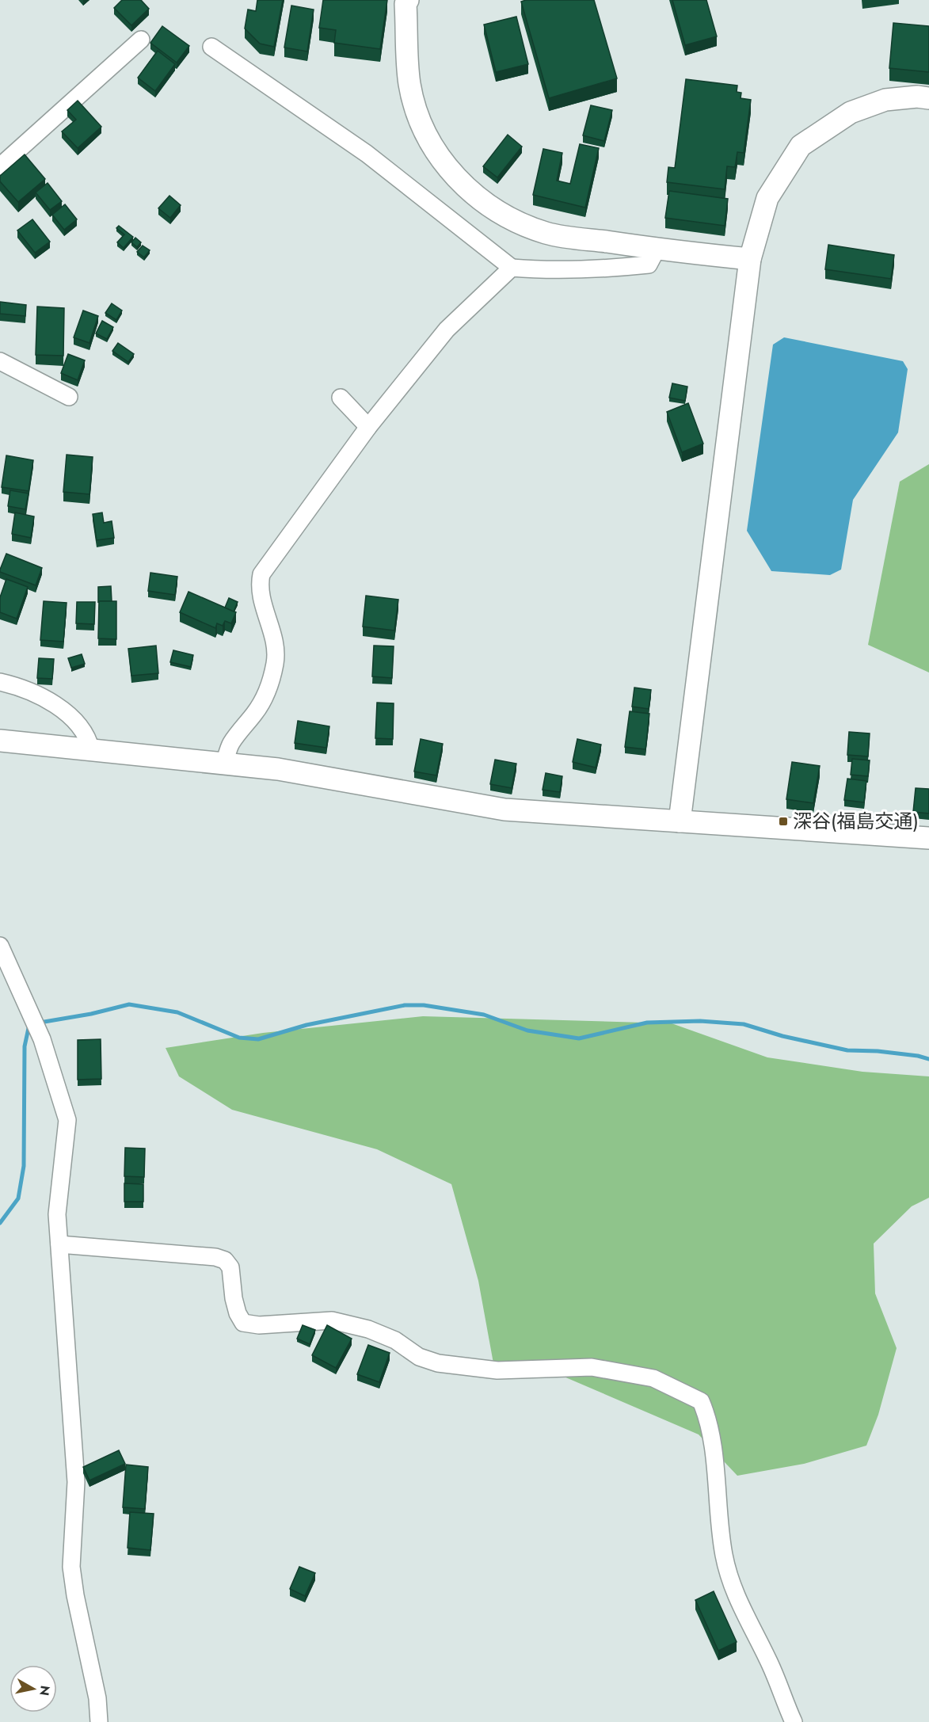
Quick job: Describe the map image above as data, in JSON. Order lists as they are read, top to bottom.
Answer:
{
  "places": {
    "transit": ["深谷(福島交通)"]
  },
  "north": "right"
}
